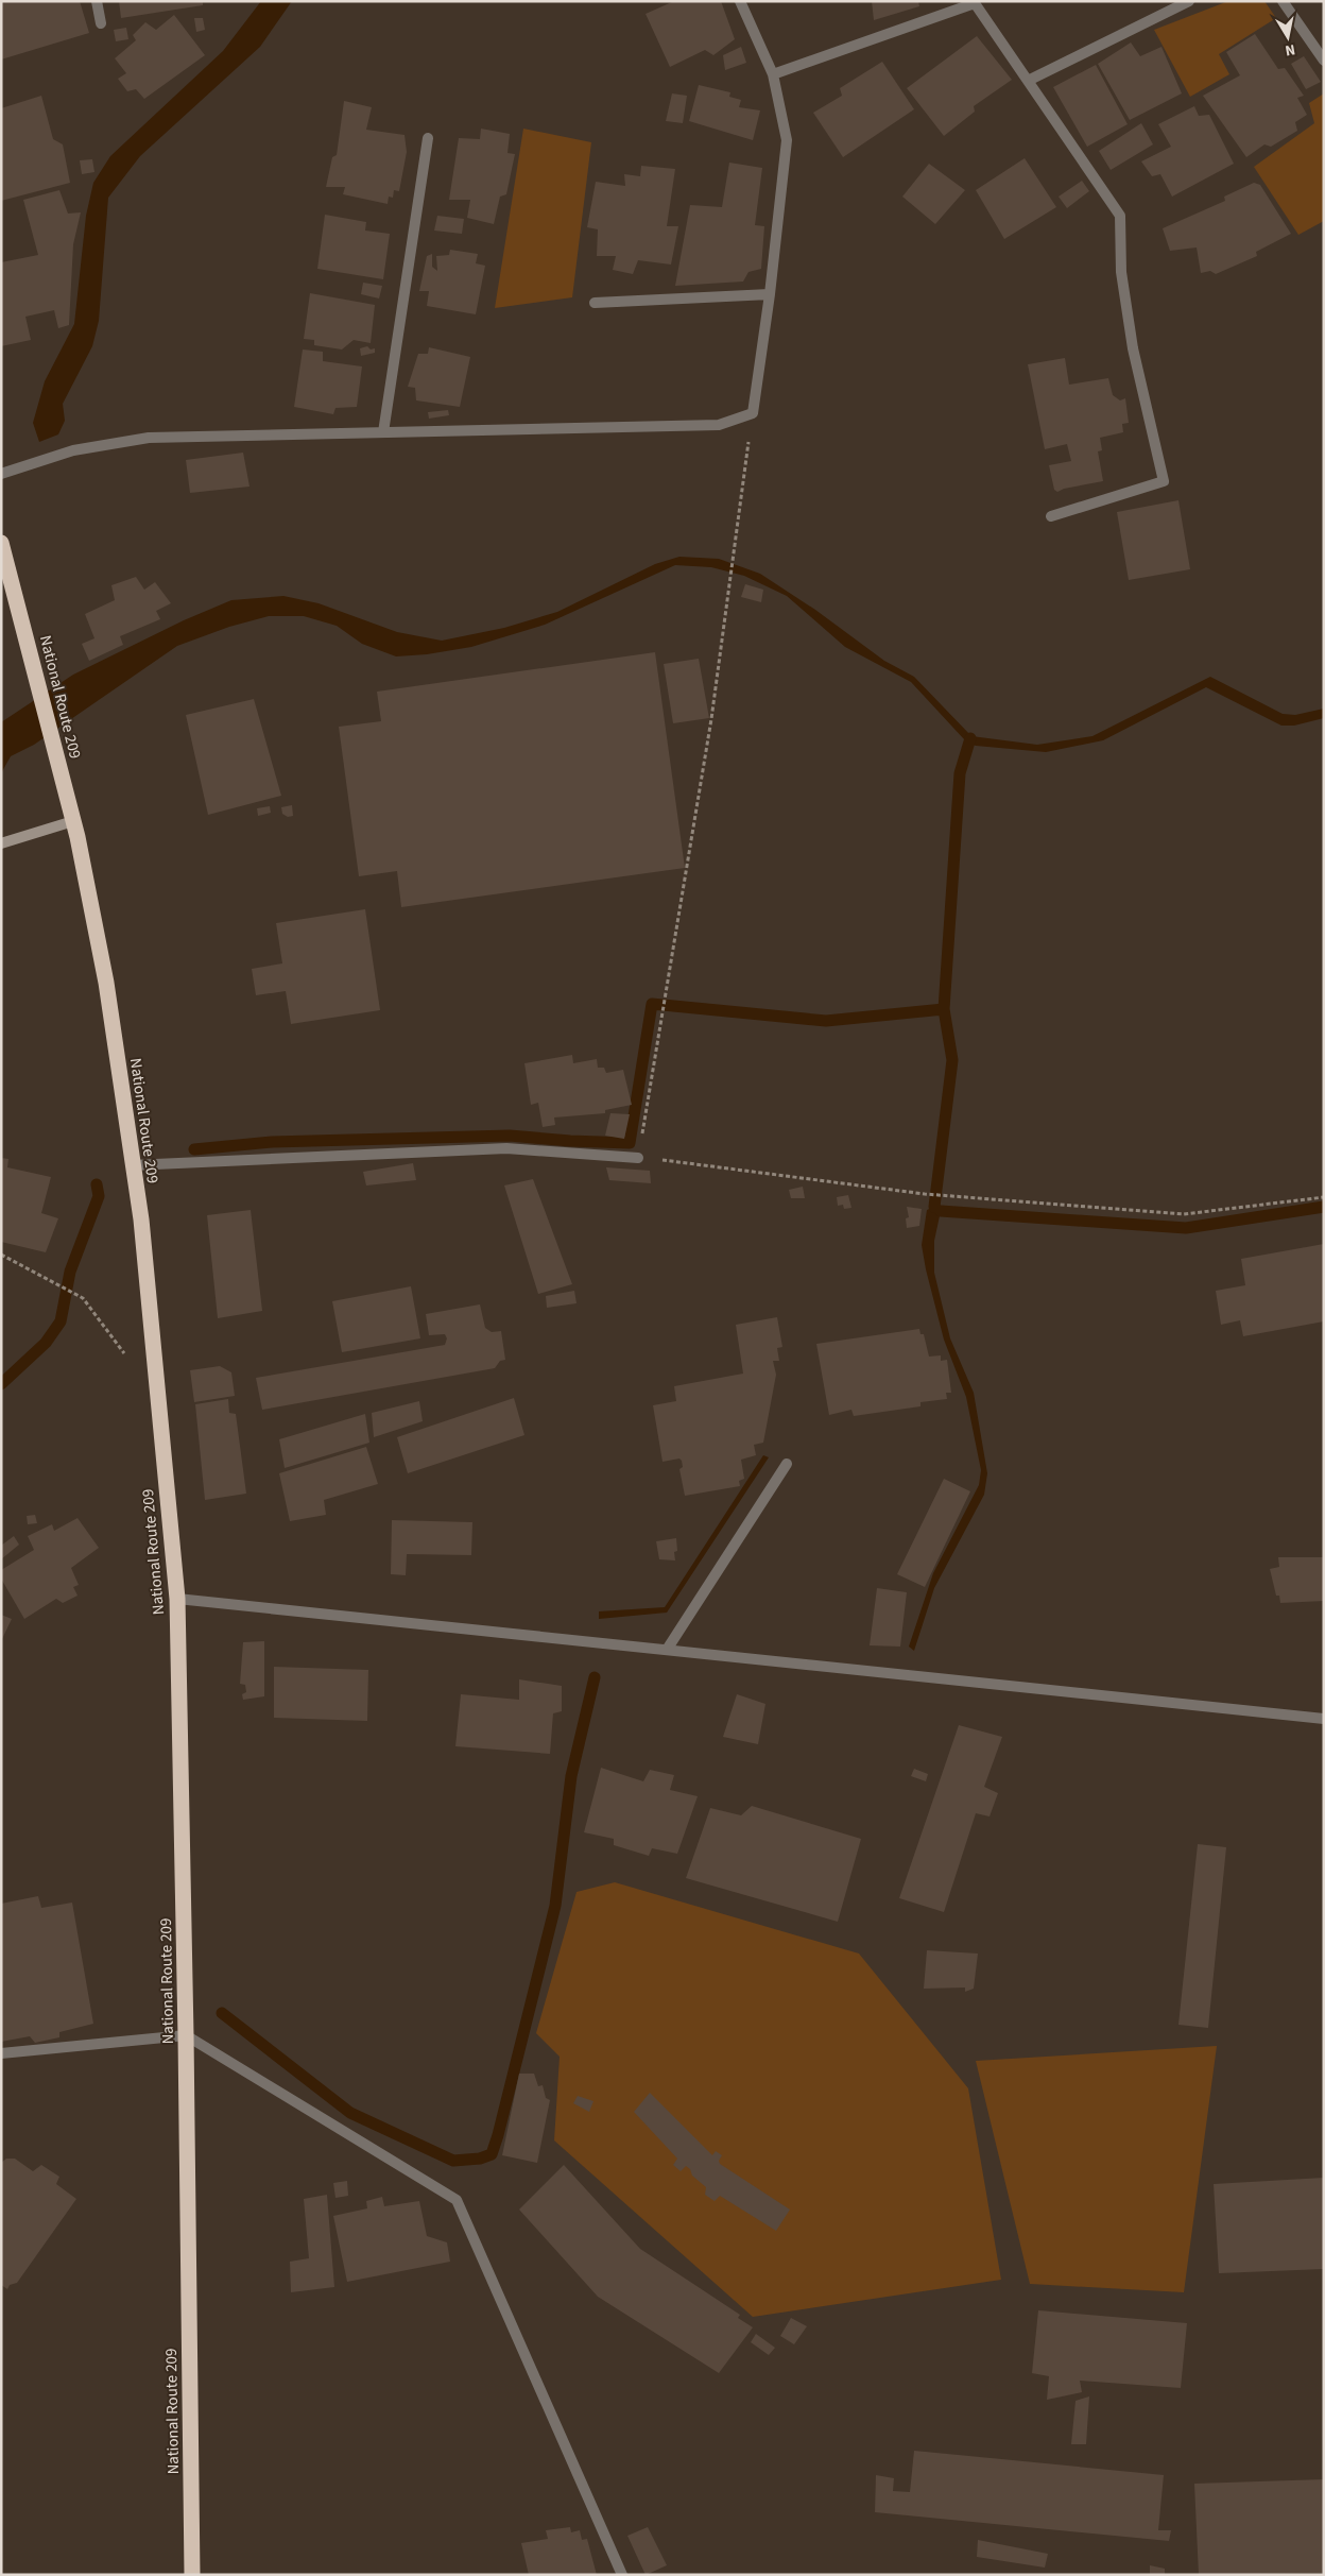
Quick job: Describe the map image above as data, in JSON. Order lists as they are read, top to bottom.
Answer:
{
  "streets": {
    "highway": ["National Route 209"]
  },
  "north": "bottom"
}
